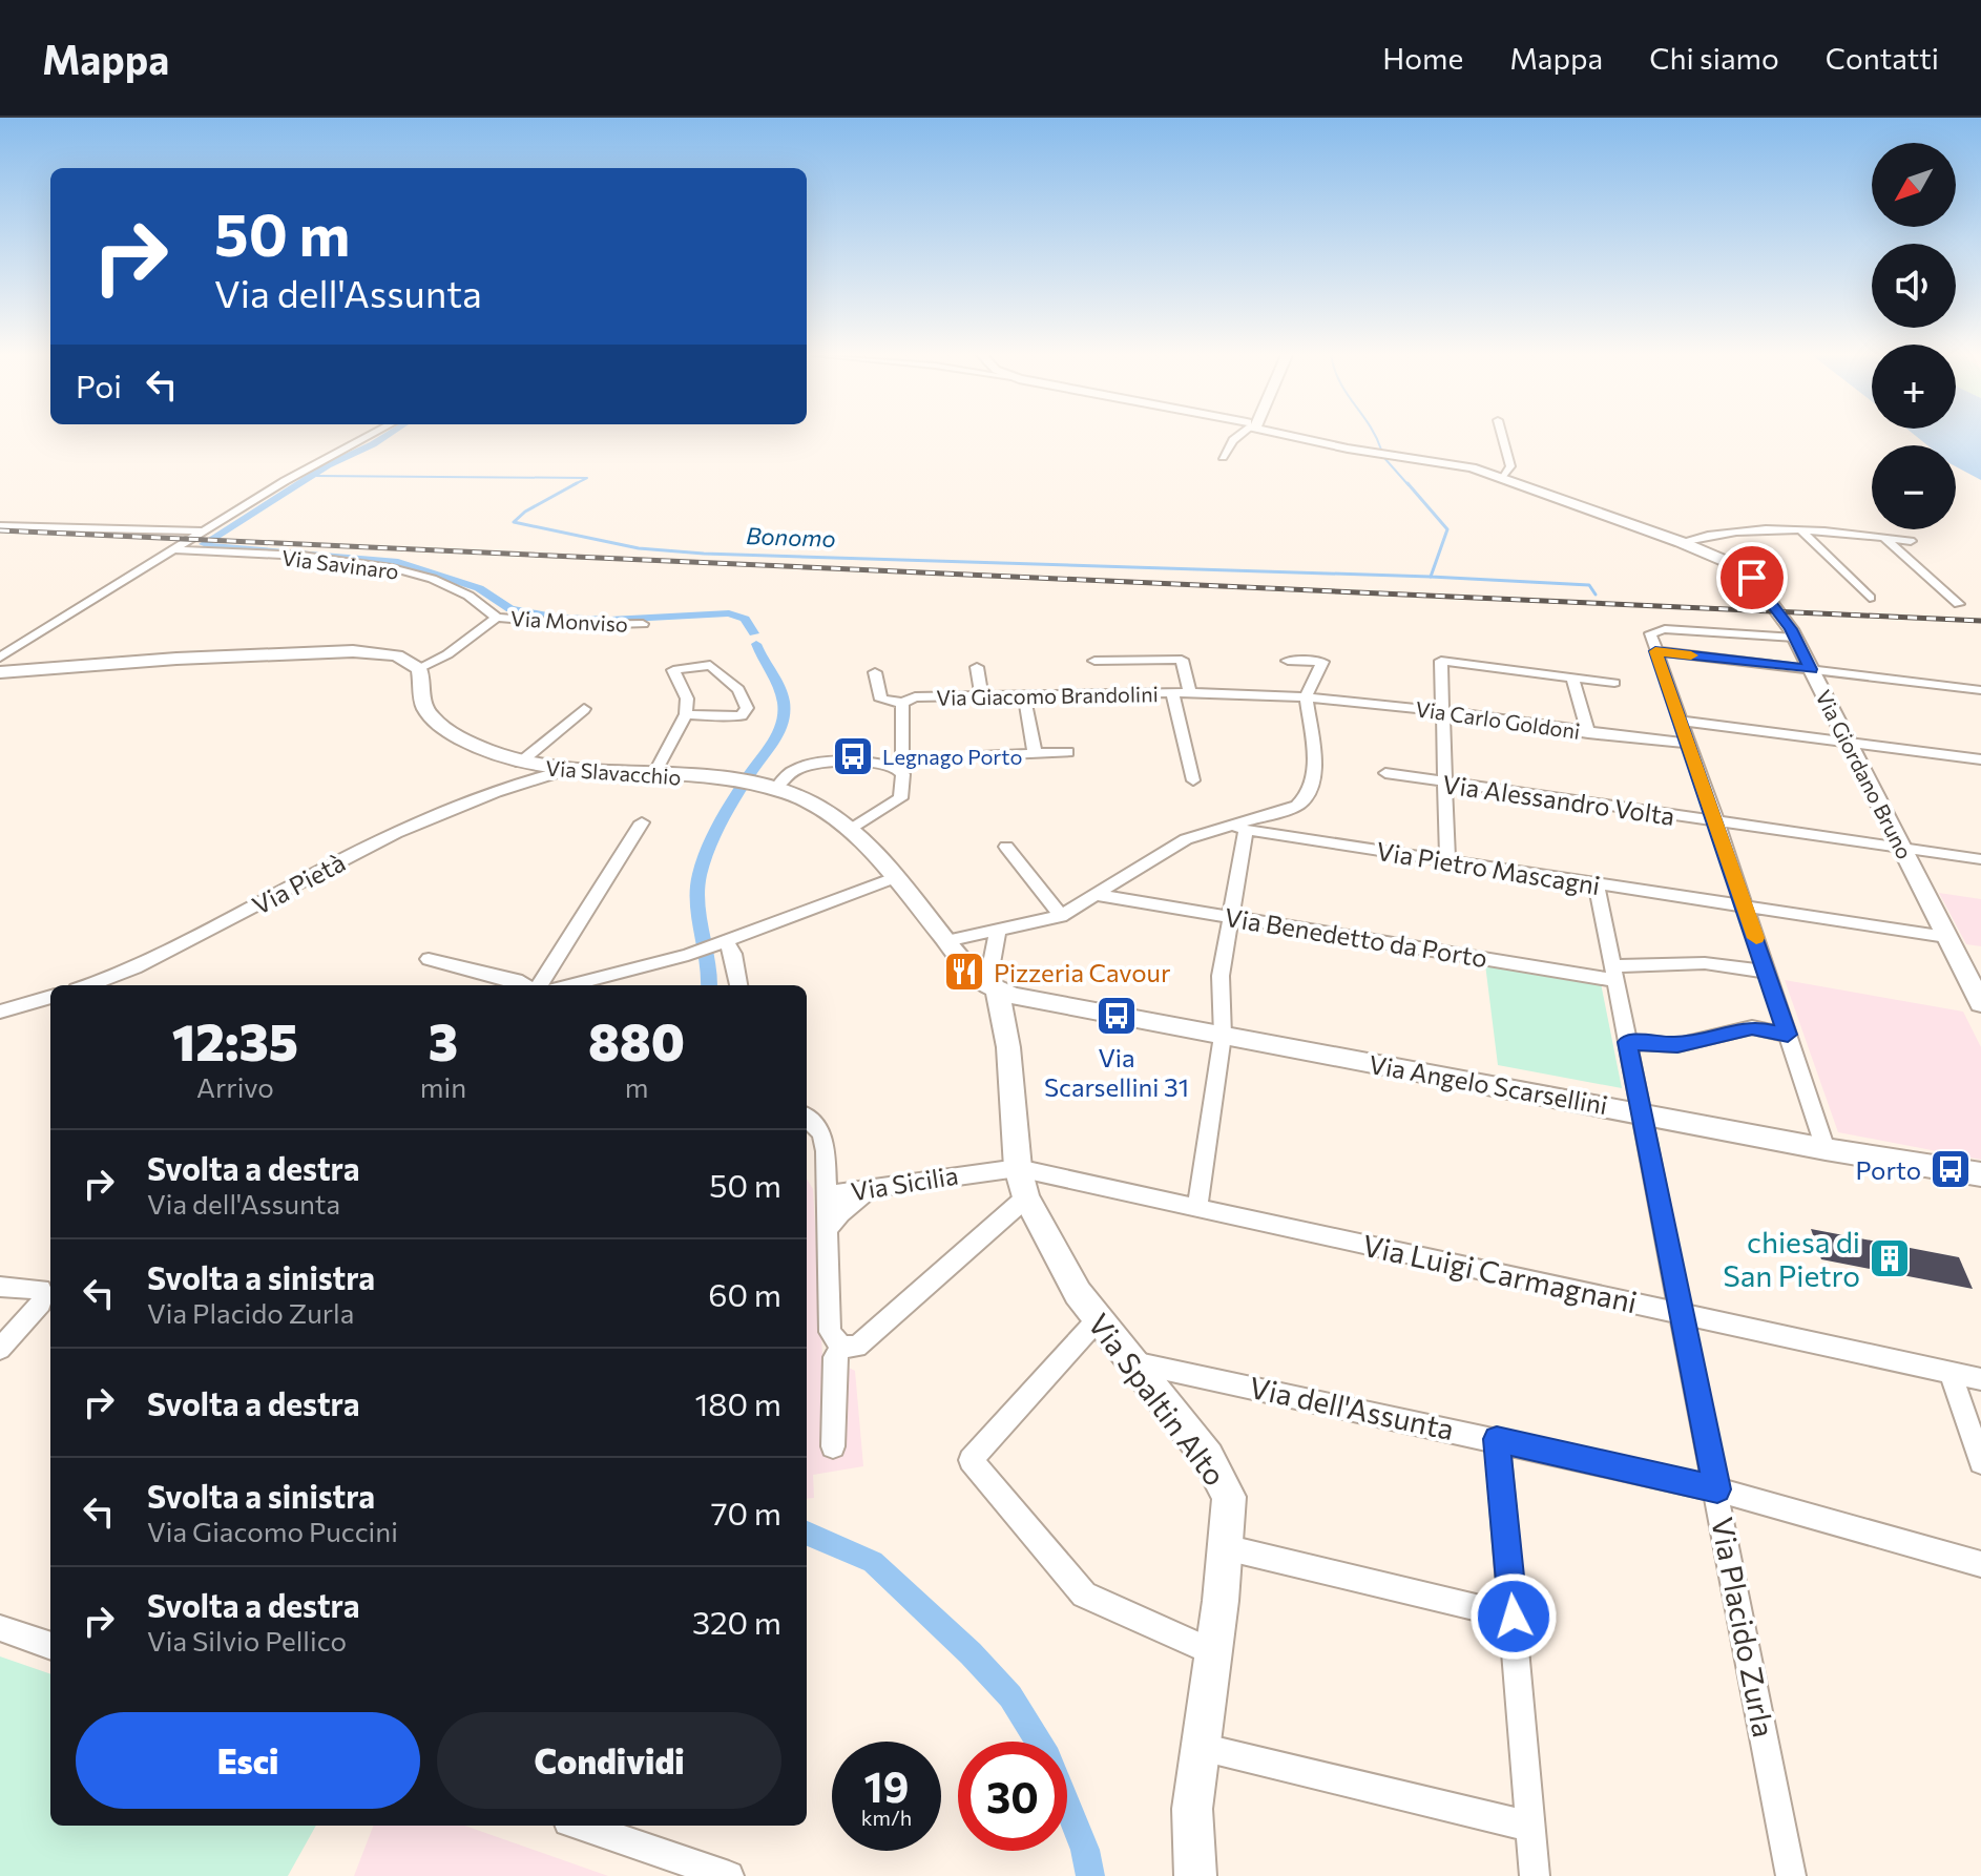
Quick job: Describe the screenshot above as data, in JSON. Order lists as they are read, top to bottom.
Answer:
{
  "streets": {
    "street": [
      "Via Savinaro",
      "Via Monviso",
      "Via Giacomo Brandolini",
      "Via Carlo Goldoni",
      "Via Slavacchio",
      "Via Giordano Bruno",
      "Via Alessandro Volta",
      "Via Pietro Mascagni",
      "Via Pietà",
      "Via Benedetto da Porto",
      "Via Angelo Scarsellini",
      "Via Sicilia",
      "Via Luigi Carmagnani",
      "Via Spaltin Alto",
      "Via dell'Assunta",
      "Via Placido Zurla"
    ]
  },
  "crossings": [
    ["Via Savinaro", "Via Monviso"],
    ["Via Giacomo Brandolini", "Via Carlo Goldoni"],
    ["Via Giacomo Brandolini", "Via Slavacchio"],
    ["Via Slavacchio", "Via Pietà"],
    ["Via Slavacchio", "Via Angelo Scarsellini"],
    ["Via Slavacchio", "Via Spaltin Alto"],
    ["Via Giordano Bruno", "Via Alessandro Volta"],
    ["Via Giordano Bruno", "Via Pietro Mascagni"],
    ["Via Pietro Mascagni", "Via Placido Zurla"],
    ["Via Benedetto da Porto", "Via Placido Zurla"],
    ["Via Angelo Scarsellini", "Via Spaltin Alto"],
    ["Via Angelo Scarsellini", "Via Placido Zurla"],
    ["Via Sicilia", "Via Luigi Carmagnani"],
    ["Via Sicilia", "Via Spaltin Alto"],
    ["Via Luigi Carmagnani", "Via Spaltin Alto"],
    ["Via Luigi Carmagnani", "Via Placido Zurla"],
    ["Via Spaltin Alto", "Via dell'Assunta"],
    ["Via dell'Assunta", "Via Placido Zurla"]
  ],
  "water": ["Bonomo"],
  "places": {
    "bus stop": ["Legnago Porto", "Via Scarsellini 31", "Porto"],
    "restaurant": ["Pizzeria Cavour"],
    "building": ["chiesa di San Pietro"]
  },
  "north": "bottom left",
  "page": {
    "header": "Mappa",
    "nav": [
      "Home",
      "Mappa",
      "Chi siamo",
      "Contatti"
    ],
    "map_buttons": ["+", "−"],
    "turn": ["50 m", "Via dell'Assunta"],
    "then": "Poi",
    "eta": [
      "12:35",
      "Arrivo",
      "3",
      "min",
      "880",
      "m"
    ],
    "list": [
      {
        "name": "Svolta a destra",
        "note": "Via dell'Assunta",
        "value": "50 m"
      },
      {
        "name": "Svolta a sinistra",
        "note": "Via Placido Zurla",
        "value": "60 m"
      },
      {
        "name": "Svolta a destra",
        "value": "180 m"
      },
      {
        "name": "Svolta a sinistra",
        "note": "Via Giacomo Puccini",
        "value": "70 m"
      },
      {
        "name": "Svolta a destra",
        "note": "Via Silvio Pellico",
        "value": "320 m"
      }
    ],
    "buttons": ["Esci", "Condividi"],
    "speed": "19 km/h",
    "limit": "30"
  }
}
